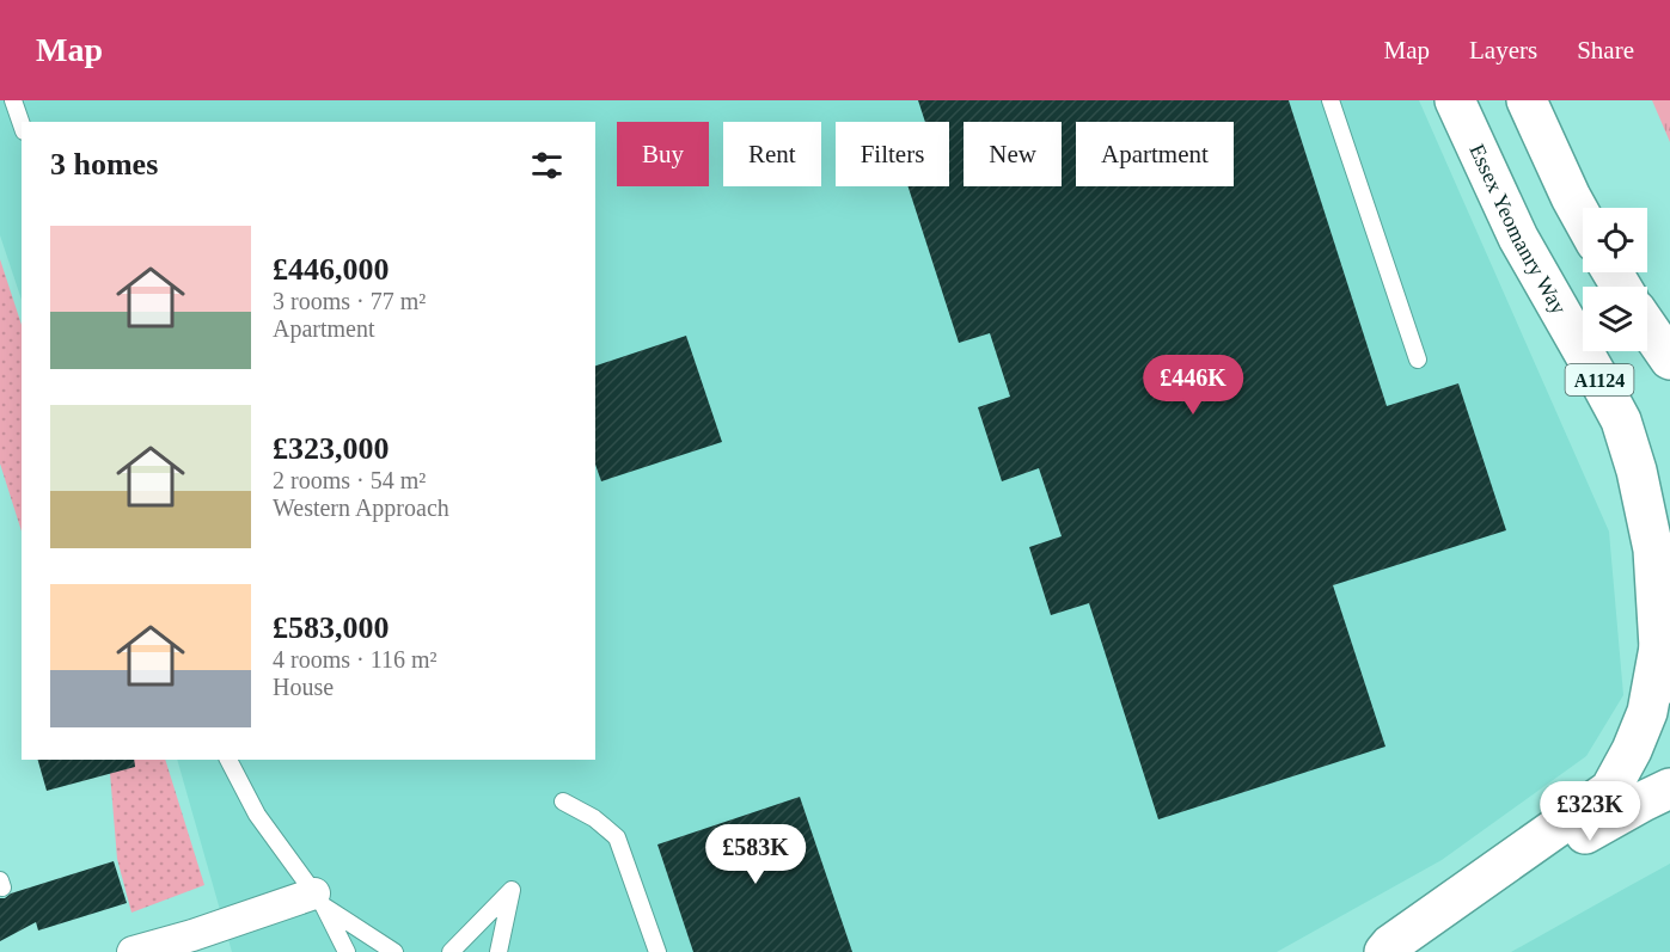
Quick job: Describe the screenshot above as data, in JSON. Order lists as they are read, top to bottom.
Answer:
{
  "streets": {
    "main road": ["Essex Yeomanry Way", "A1124"]
  },
  "page": {
    "header": "Map",
    "nav": ["Map", "Layers", "Share"],
    "chip": [
      "Buy",
      "Rent",
      "Filters",
      "New",
      "Apartment"
    ],
    "heading": "3 homes",
    "list": [
      {
        "name": "£446,000",
        "note": "3 rooms · 77 m² · Apartment"
      },
      {
        "name": "£323,000",
        "note": "2 rooms · 54 m² · Western Approach"
      },
      {
        "name": "£583,000",
        "note": "4 rooms · 116 m² · House"
      }
    ],
    "price": ["£446K", "£323K", "£583K"]
  }
}
